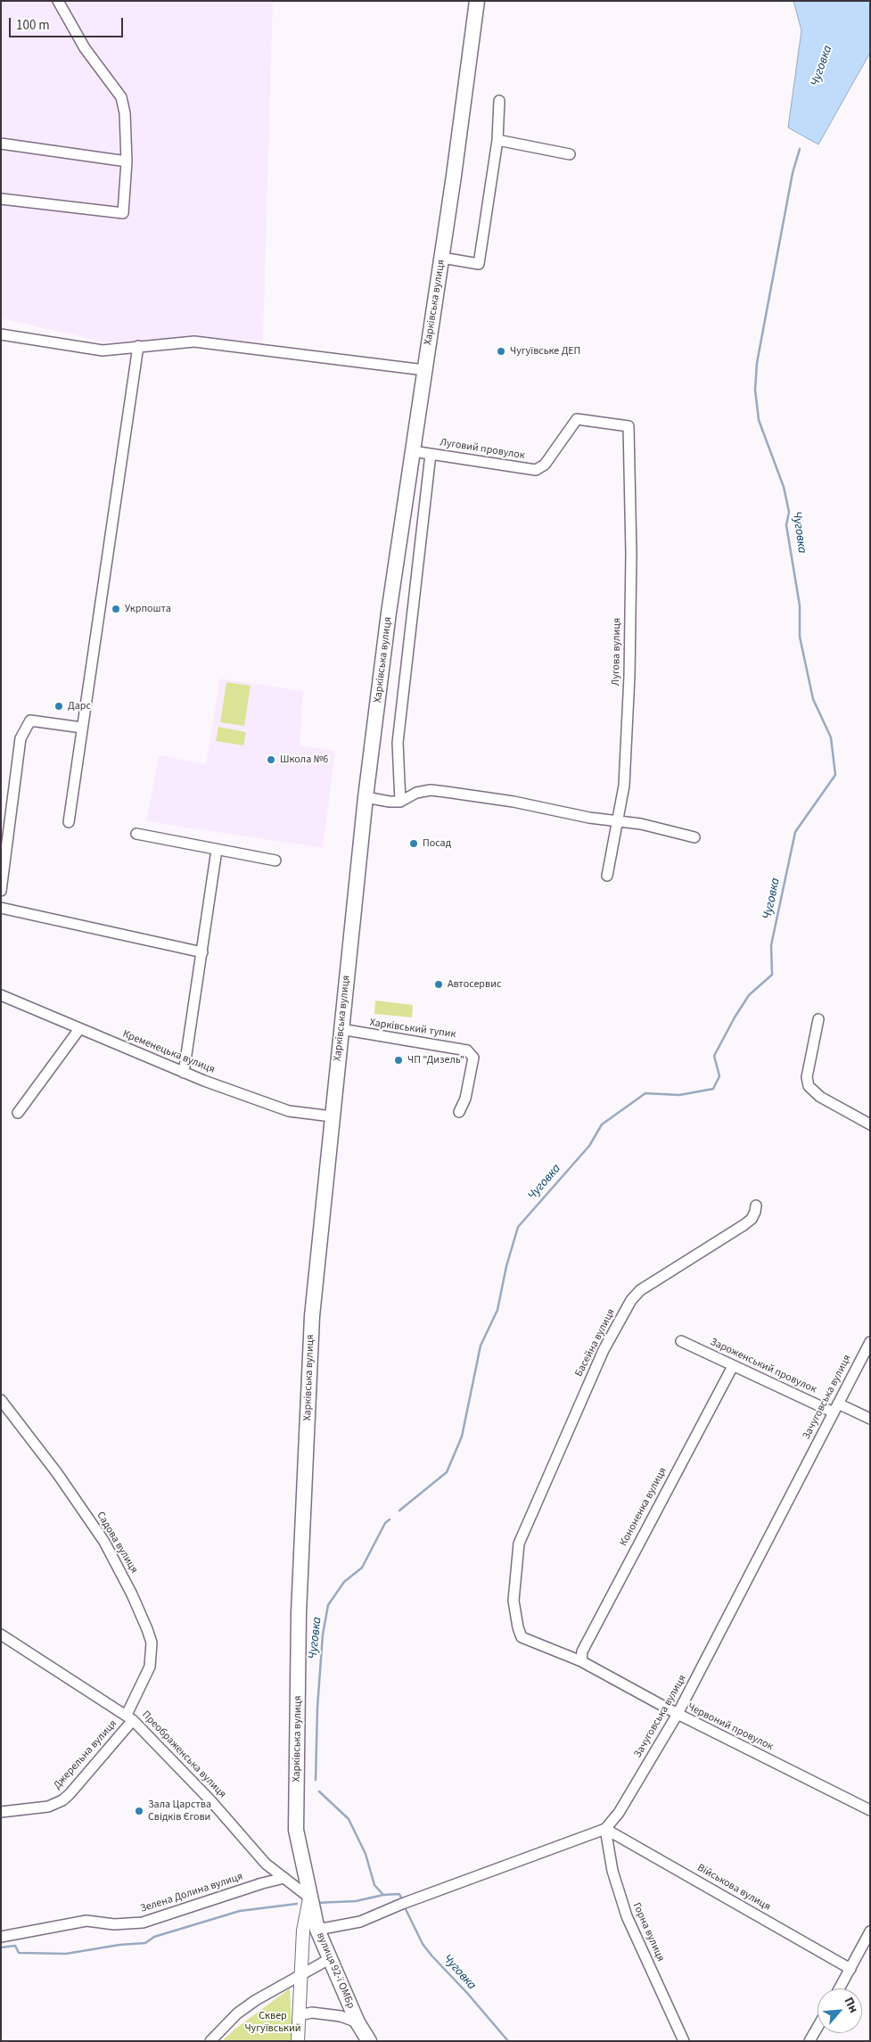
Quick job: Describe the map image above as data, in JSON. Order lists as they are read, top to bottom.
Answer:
{
  "streets": {
    "highway": ["Харківська вулиця", "вулиця 92-ї ОМБр"],
    "street": [
      "Луговий провулок",
      "Лугова вулиця",
      "Харківський тупик",
      "Кременецька вулиця",
      "Басейна вулиця",
      "Зароженський провулок",
      "Зачуговська вулиця",
      "Кононенка вулиця",
      "Садова вулиця",
      "Червоний провулок",
      "Джерельна вулиця",
      "Преображенська вулиця",
      "Військова вулиця",
      "Зелена Долина вулиця",
      "Горна вулиця"
    ]
  },
  "crossings": [
    ["Харківська вулиця", "Луговий провулок"],
    ["Харківська вулиця", "Харківський тупик"],
    ["Харківська вулиця", "Кременецька вулиця"],
    ["Харківська вулиця", "Преображенська вулиця"],
    ["Харківська вулиця", "вулиця 92-ї ОМБр"],
    ["Луговий провулок", "Лугова вулиця"],
    ["Басейна вулиця", "Червоний провулок"],
    ["Зароженський провулок", "Зачуговська вулиця"],
    ["Зароженський провулок", "Кононенка вулиця"],
    ["Зачуговська вулиця", "Червоний провулок"],
    ["Зачуговська вулиця", "Військова вулиця"],
    ["Зачуговська вулиця", "Горна вулиця"],
    ["Кононенка вулиця", "Червоний провулок"],
    ["Садова вулиця", "Джерельна вулиця"],
    ["Садова вулиця", "Преображенська вулиця"],
    ["Джерельна вулиця", "Преображенська вулиця"],
    ["Преображенська вулиця", "Зелена Долина вулиця"],
    ["Преображенська вулиця", "вулиця 92-ї ОМБр"],
    ["Військова вулиця", "Горна вулиця"]
  ],
  "water": ["Чуговка"],
  "parks": ["Сквер Чугуївський"],
  "places": [
    "Чугуївське ДЕП",
    "Укрпошта",
    "Дарс",
    "Школа №6",
    "Посад",
    "Автосервис",
    "ЧП \"Дизель\"",
    "Зала Царства Свідків Єгови"
  ],
  "scale_bar": "100 m",
  "north": "top right"
}
